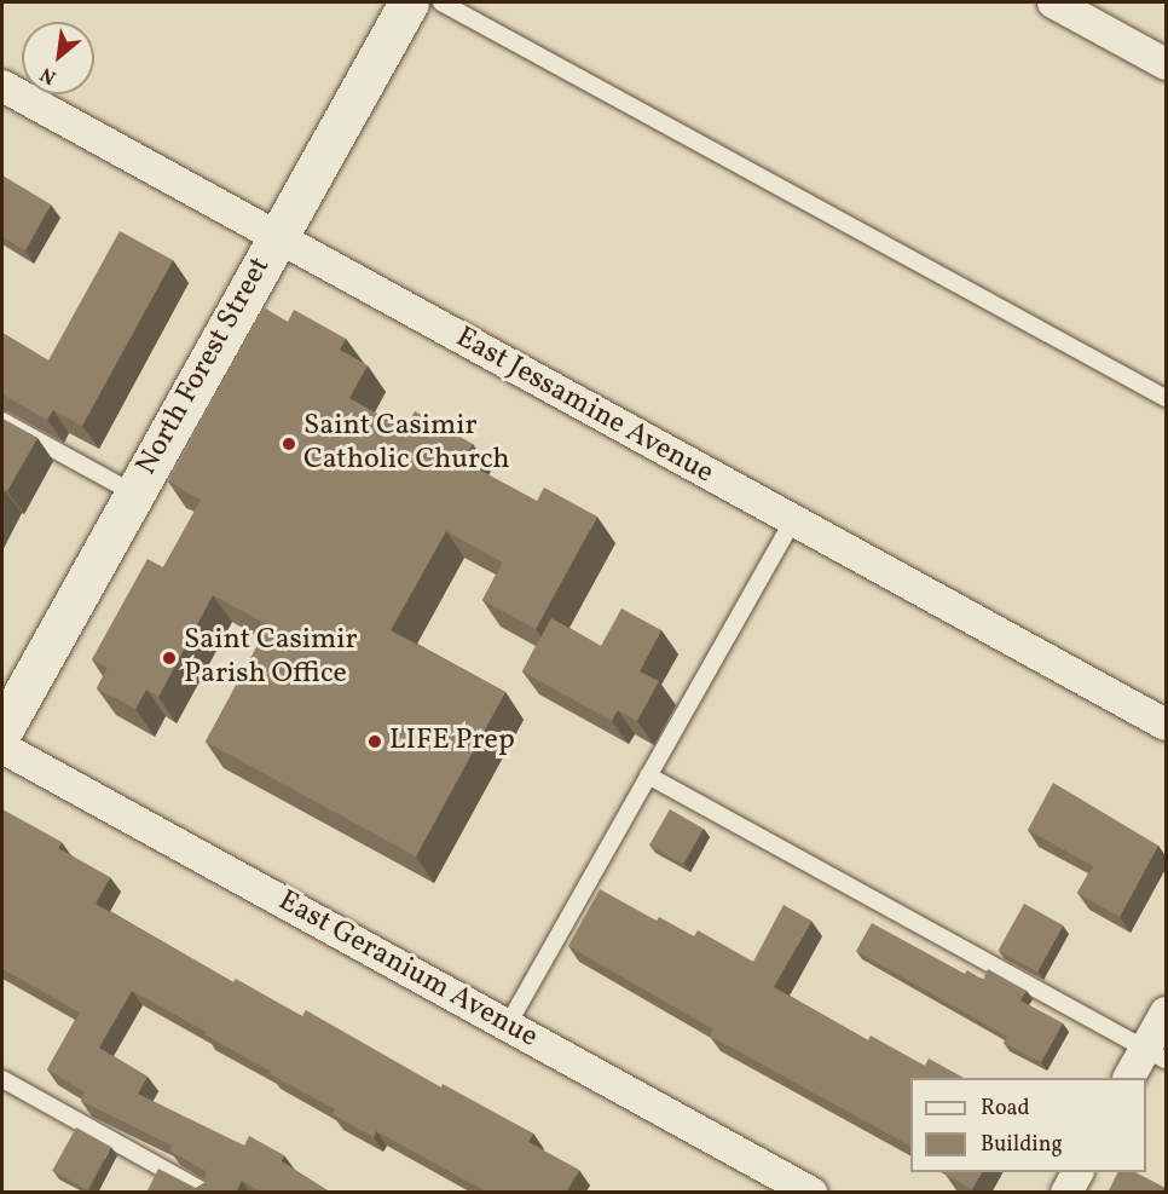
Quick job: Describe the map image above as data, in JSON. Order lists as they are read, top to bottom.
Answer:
{
  "streets": {
    "street": ["North Forest Street", "East Jessamine Avenue", "East Geranium Avenue"]
  },
  "crossings": [
    ["North Forest Street", "East Jessamine Avenue"]
  ],
  "places": ["Saint Casimir Catholic Church", "Saint Casimir Parish Office", "LIFE Prep"],
  "legend": ["Road", "Building"],
  "north": "bottom left"
}
